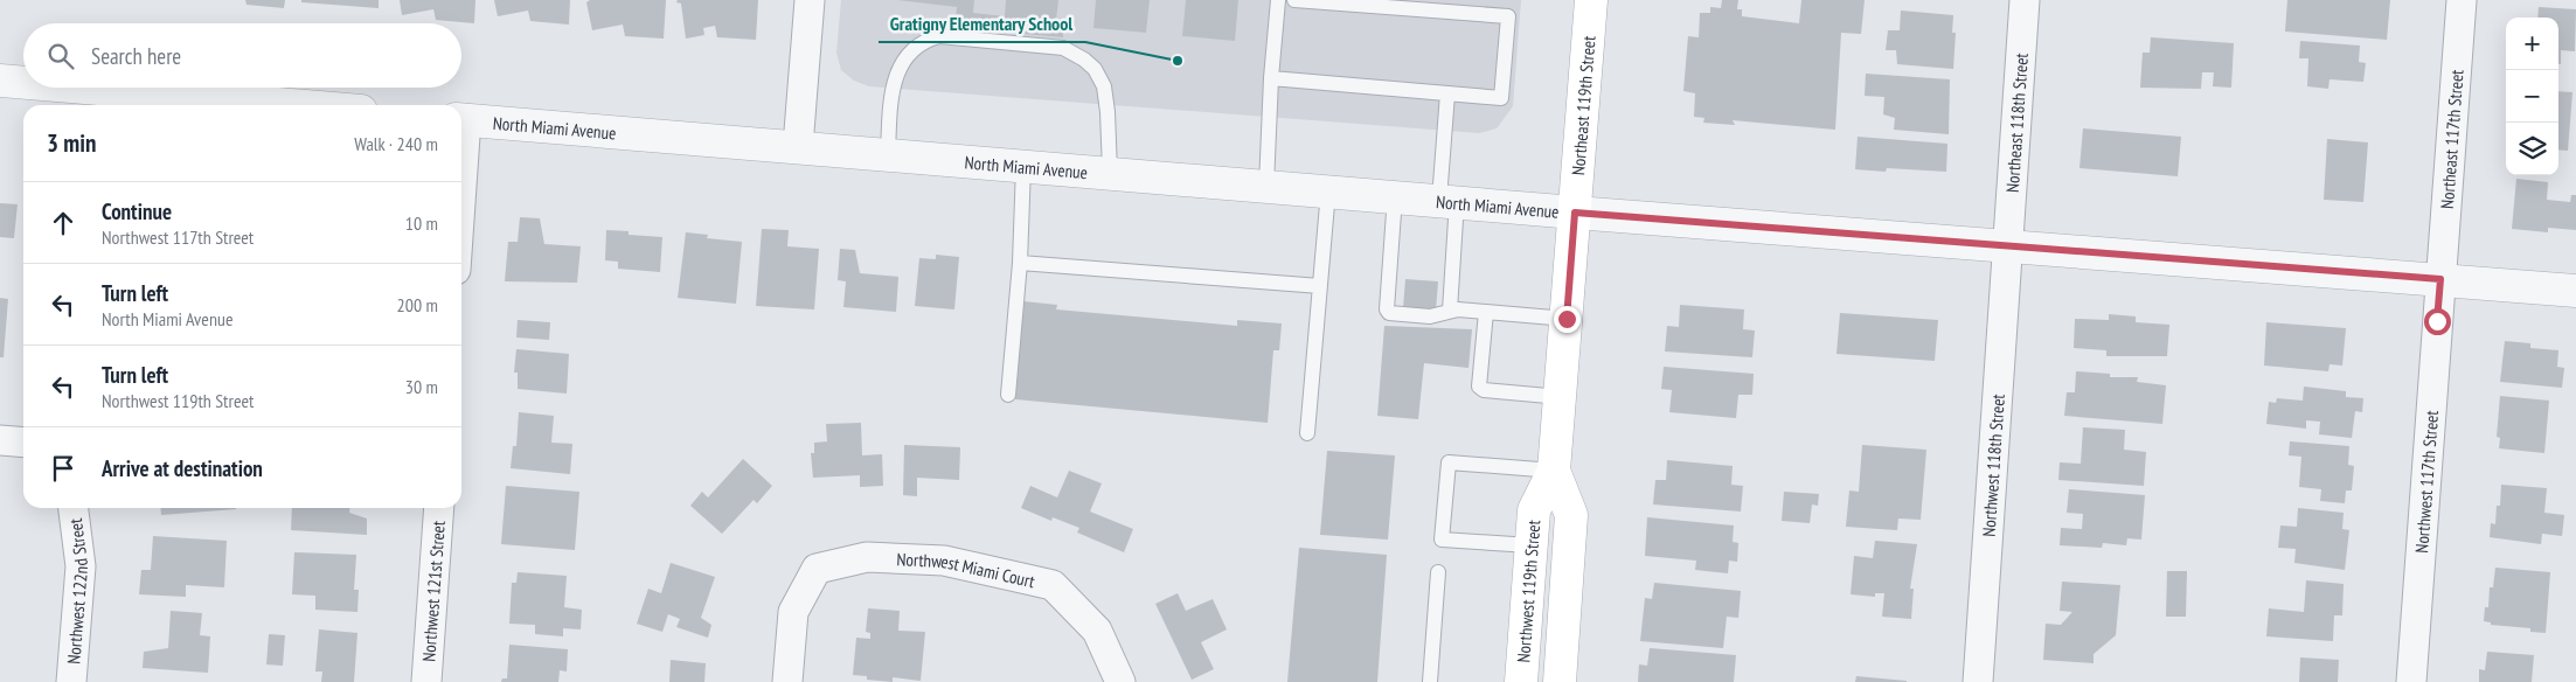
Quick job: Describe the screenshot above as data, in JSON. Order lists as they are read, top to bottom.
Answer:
{
  "streets": {
    "main road": ["Northeast 119th Street", "Northwest 119th Street"],
    "street": [
      "Northeast 118th Street",
      "North Miami Avenue",
      "Northeast 117th Street",
      "Northwest 118th Street",
      "Northwest 117th Street",
      "Northwest Miami Court",
      "Northwest 122nd Street",
      "Northwest 121st Street"
    ]
  },
  "crossings": [
    ["Northeast 119th Street", "North Miami Avenue"],
    ["Northeast 119th Street", "Northwest 119th Street"],
    ["Northeast 118th Street", "North Miami Avenue"],
    ["Northeast 118th Street", "Northwest 118th Street"],
    ["North Miami Avenue", "Northeast 117th Street"],
    ["North Miami Avenue", "Northwest 118th Street"],
    ["North Miami Avenue", "Northwest 117th Street"],
    ["North Miami Avenue", "Northwest 119th Street"],
    ["Northeast 117th Street", "Northwest 117th Street"]
  ],
  "places": ["Gratigny Elementary School"],
  "page": {
    "map_buttons": ["+", "−"],
    "search": "Search here",
    "heading": ["3 min", "Walk · 240 m"],
    "list": [
      ["Continue", "Northwest 117th Street", "10 m"],
      ["Turn left", "North Miami Avenue", "200 m"],
      ["Turn left", "Northwest 119th Street", "30 m"],
      "Arrive at destination"
    ]
  }
}
